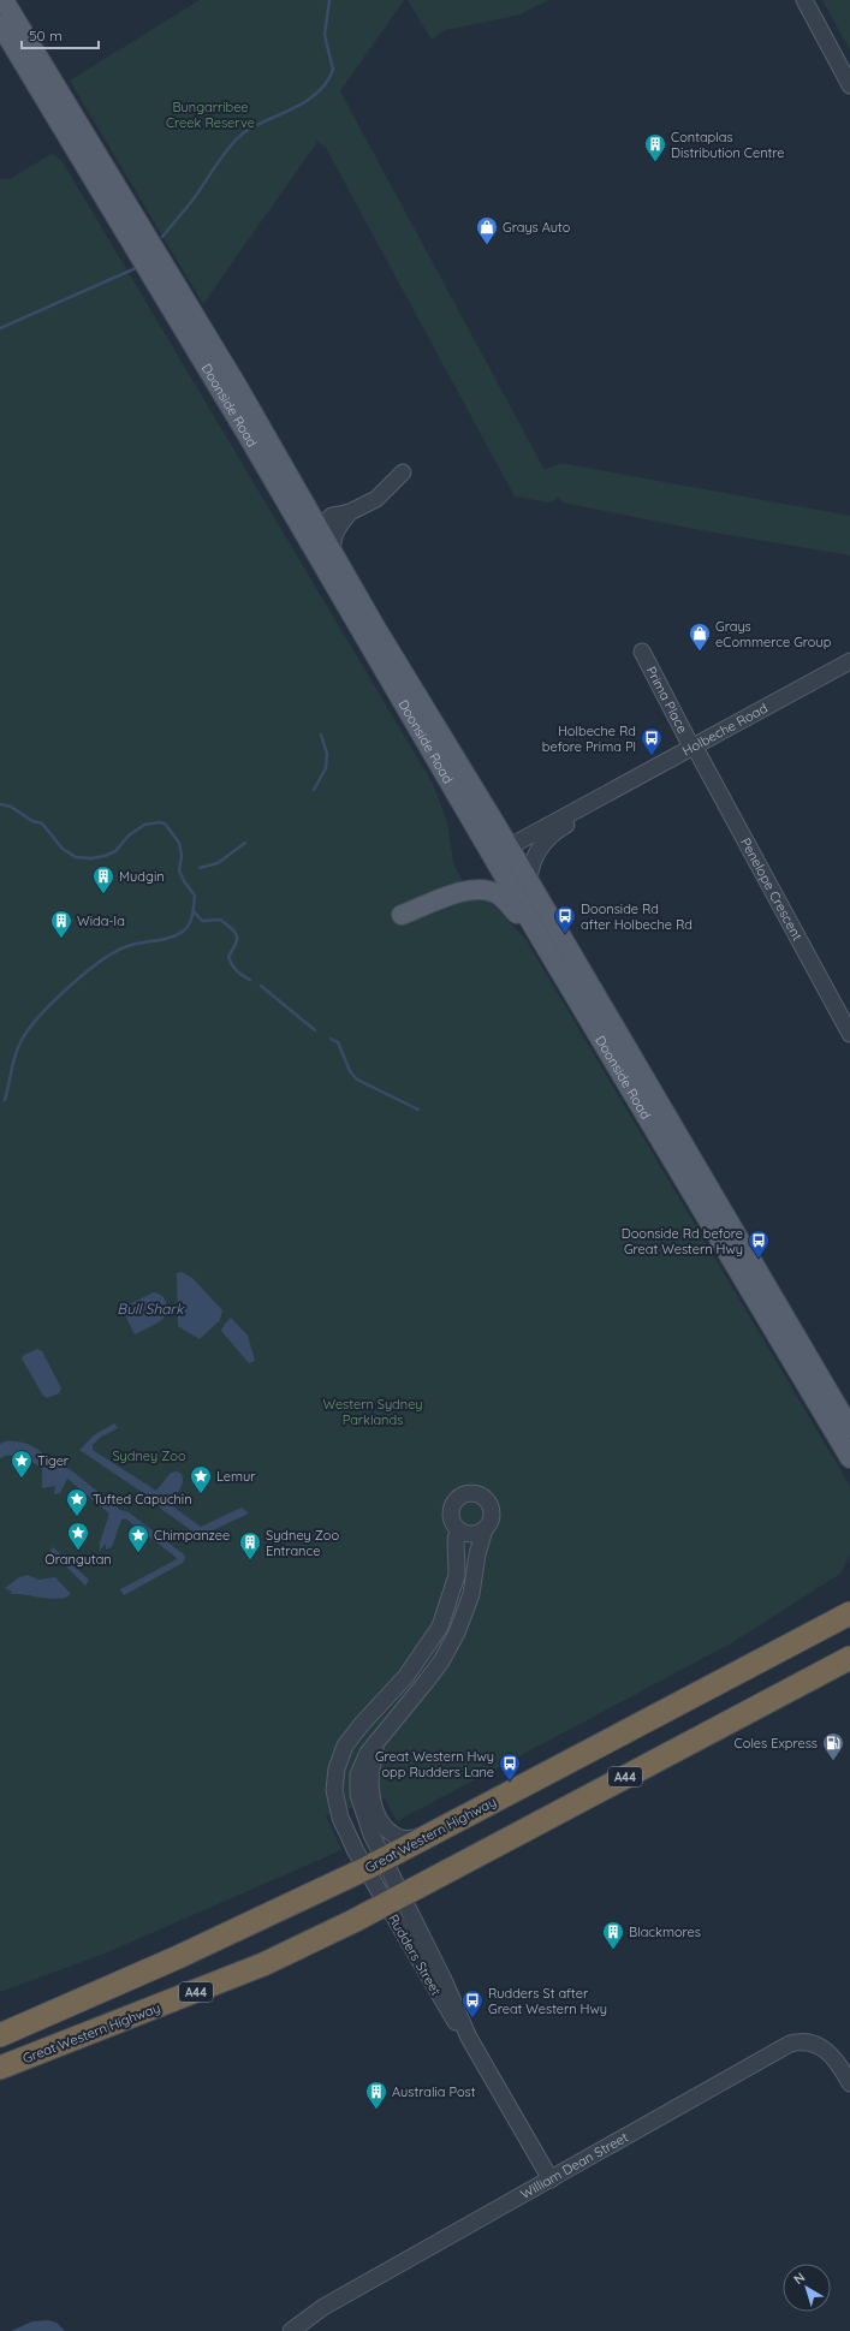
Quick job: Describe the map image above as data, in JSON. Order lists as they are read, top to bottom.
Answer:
{
  "streets": {
    "highway": ["A44", "Great Western Highway"],
    "main road": ["Doonside Road"],
    "street": [
      "Prima Place",
      "Holbeche Road",
      "Penelope Crescent",
      "Rudders Street",
      "William Dean Street"
    ]
  },
  "crossings": [
    ["Doonside Road", "Holbeche Road"],
    ["Prima Place", "Holbeche Road"],
    ["Prima Place", "Penelope Crescent"],
    ["Holbeche Road", "Penelope Crescent"],
    ["Great Western Highway", "Rudders Street"],
    ["Rudders Street", "William Dean Street"]
  ],
  "water": ["Bull Shark"],
  "parks": ["Bungarribee Creek Reserve", "Western Sydney Parklands", "Sydney Zoo"],
  "places": {
    "building": [
      "Contaplas Distribution Centre",
      "Mudgin",
      "Wida-la",
      "Sydney Zoo Entrance",
      "Blackmores",
      "Australia Post"
    ],
    "shop": ["Grays Auto", "Grays eCommerce Group"],
    "bus stop": [
      "Holbeche Rd before Prima Pl",
      "Doonside Rd after Holbeche Rd",
      "Doonside Rd before Great Western Hwy",
      "Great Western Hwy opp Rudders Lane",
      "Rudders St after Great Western Hwy"
    ],
    "place": [
      "Tiger",
      "Lemur",
      "Tufted Capuchin",
      "Orangutan",
      "Chimpanzee"
    ],
    "fuel station": ["Coles Express"]
  },
  "scale_bar": "50 m",
  "north": "top left"
}
